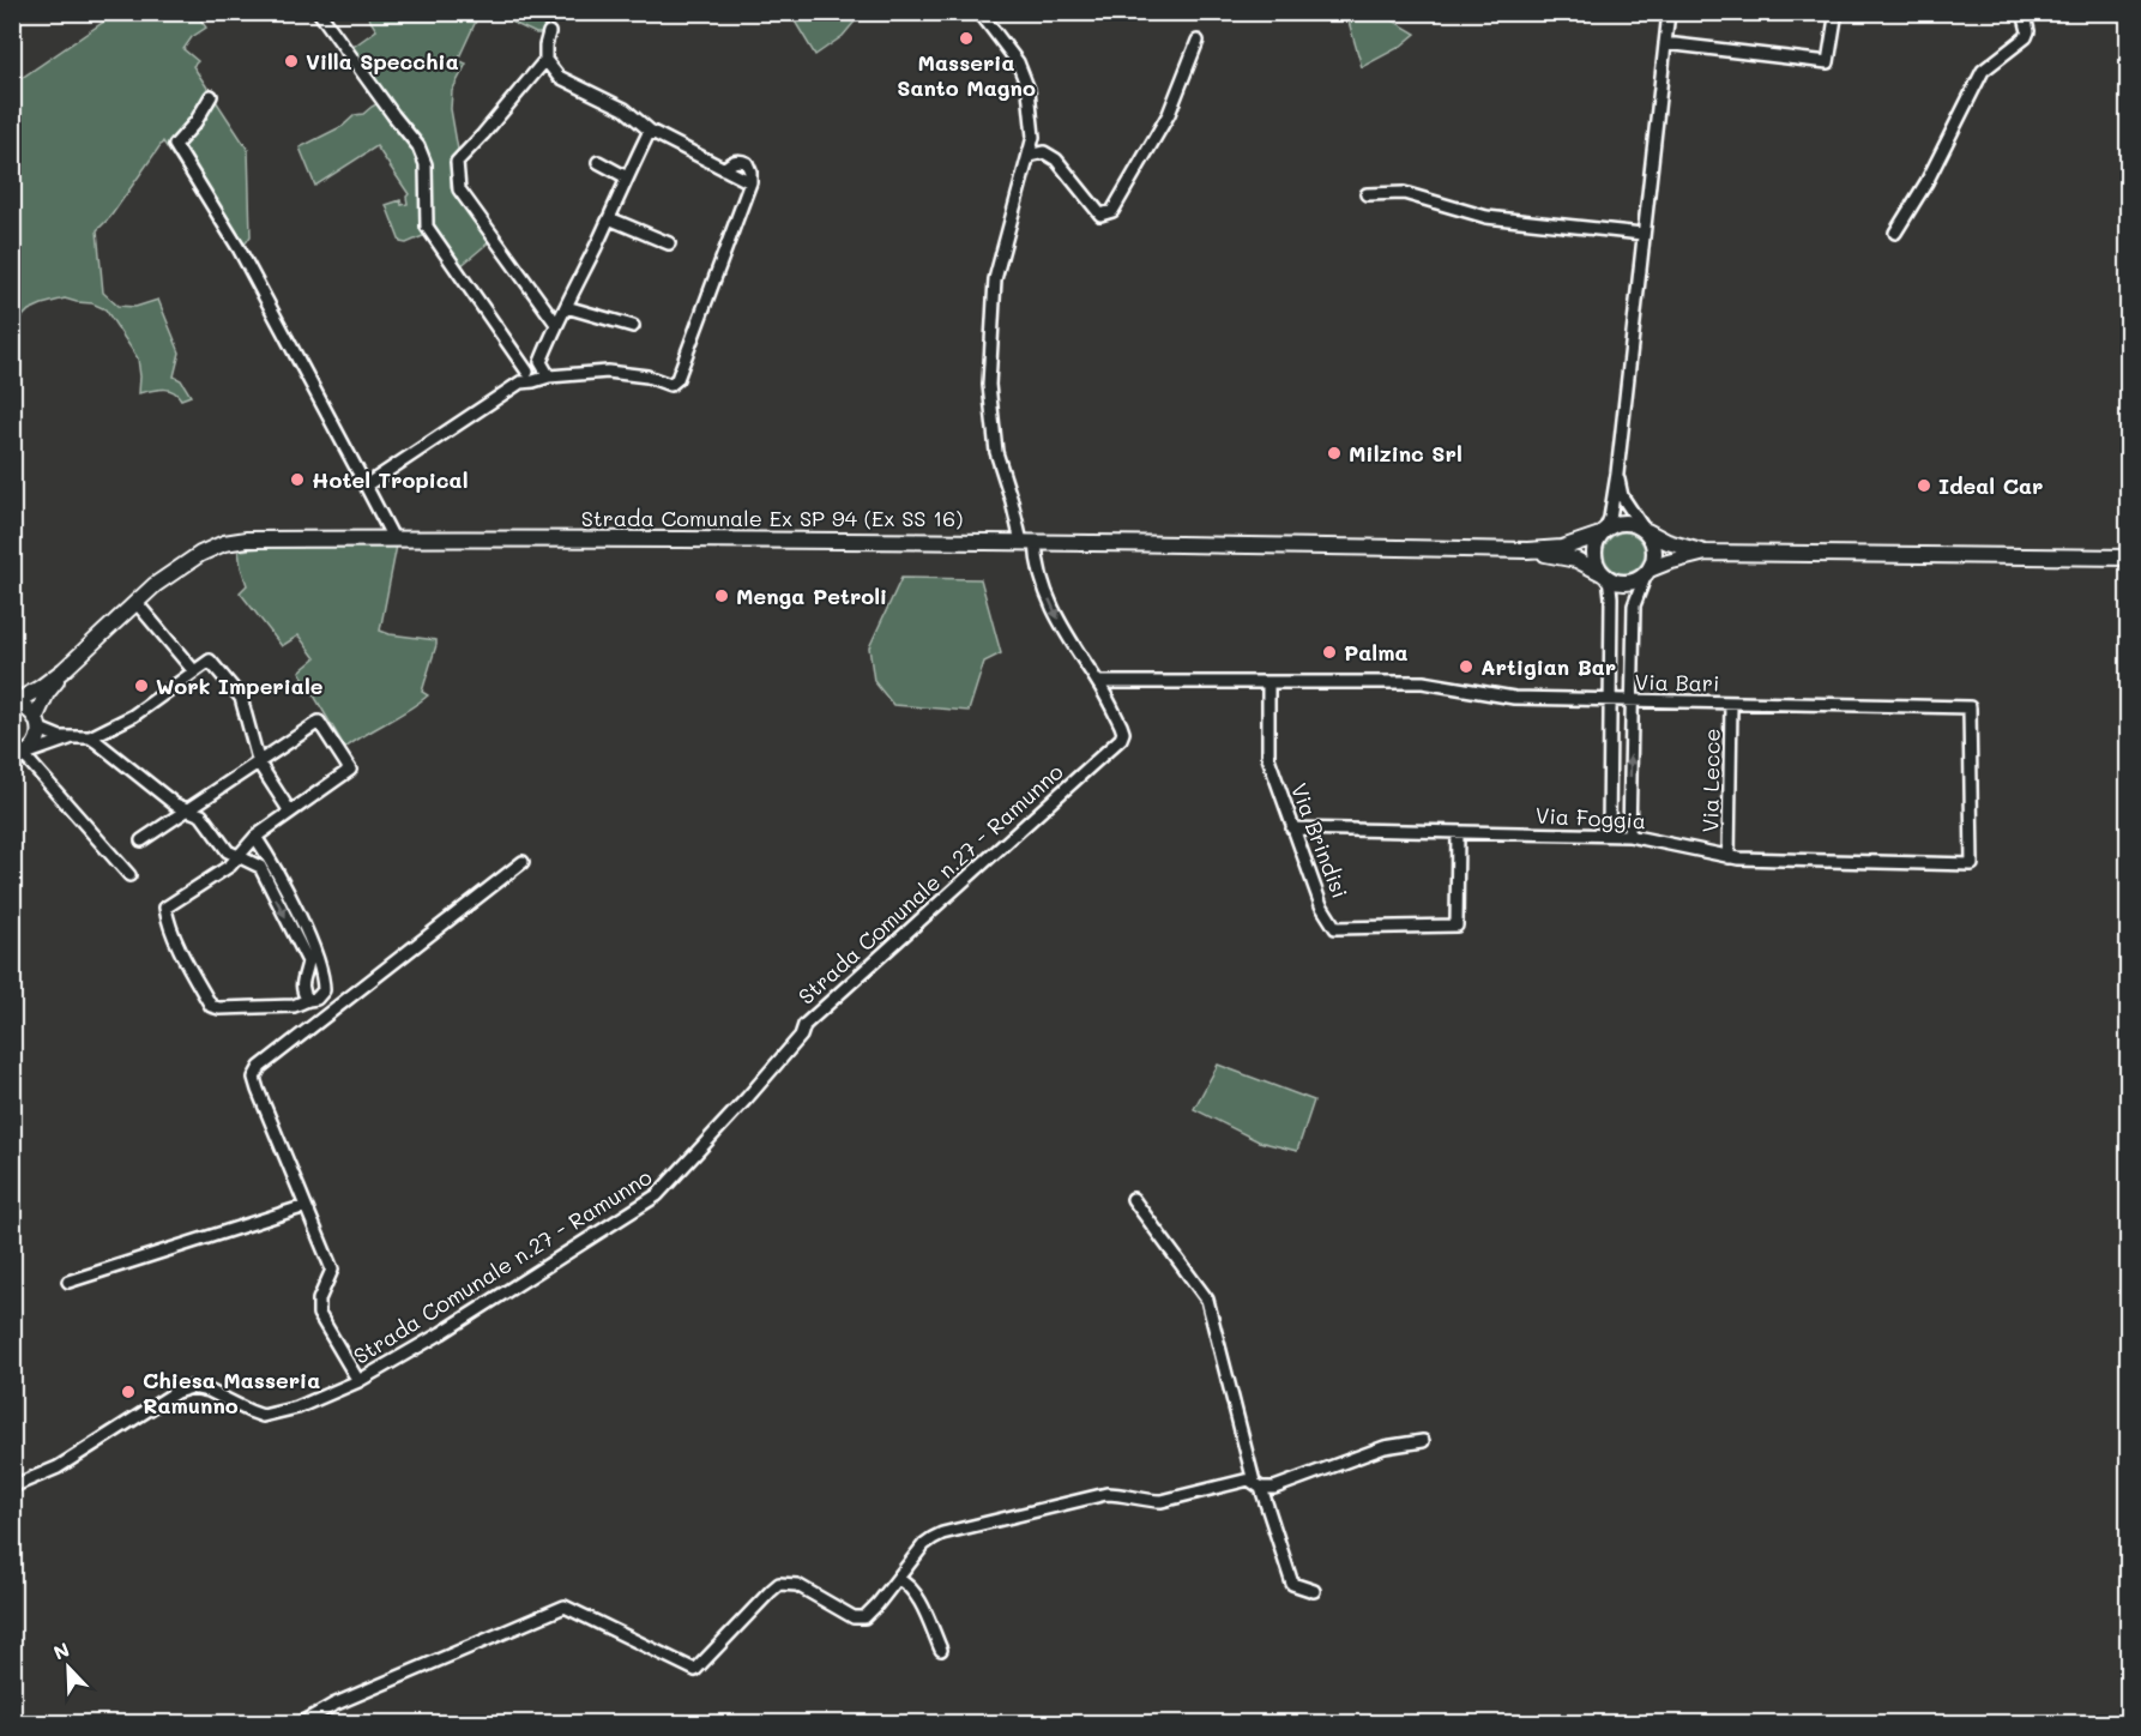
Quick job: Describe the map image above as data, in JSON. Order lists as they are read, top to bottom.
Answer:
{
  "streets": {
    "main road": ["Strada Comunale Ex SP 94 (Ex SS 16)"],
    "street": [
      "Via Bari",
      "Via Lecce",
      "Via Foggia",
      "Via Brindisi",
      "Strada Comunale n.27 - Ramunno"
    ]
  },
  "crossings": [
    ["Via Bari", "Via Lecce"],
    ["Via Bari", "Via Foggia"],
    ["Via Bari", "Via Brindisi"],
    ["Via Bari", "Strada Comunale n.27 - Ramunno"],
    ["Via Lecce", "Via Foggia"],
    ["Via Foggia", "Via Brindisi"]
  ],
  "places": [
    "Masseria Santo Magno",
    "Villa Specchia",
    "Milzinc Srl",
    "Hotel Tropical",
    "Ideal Car",
    "Menga Petroli",
    "Palma",
    "Artigian Bar",
    "Work Imperiale",
    "Chiesa Masseria Ramunno"
  ],
  "north": "top left"
}
